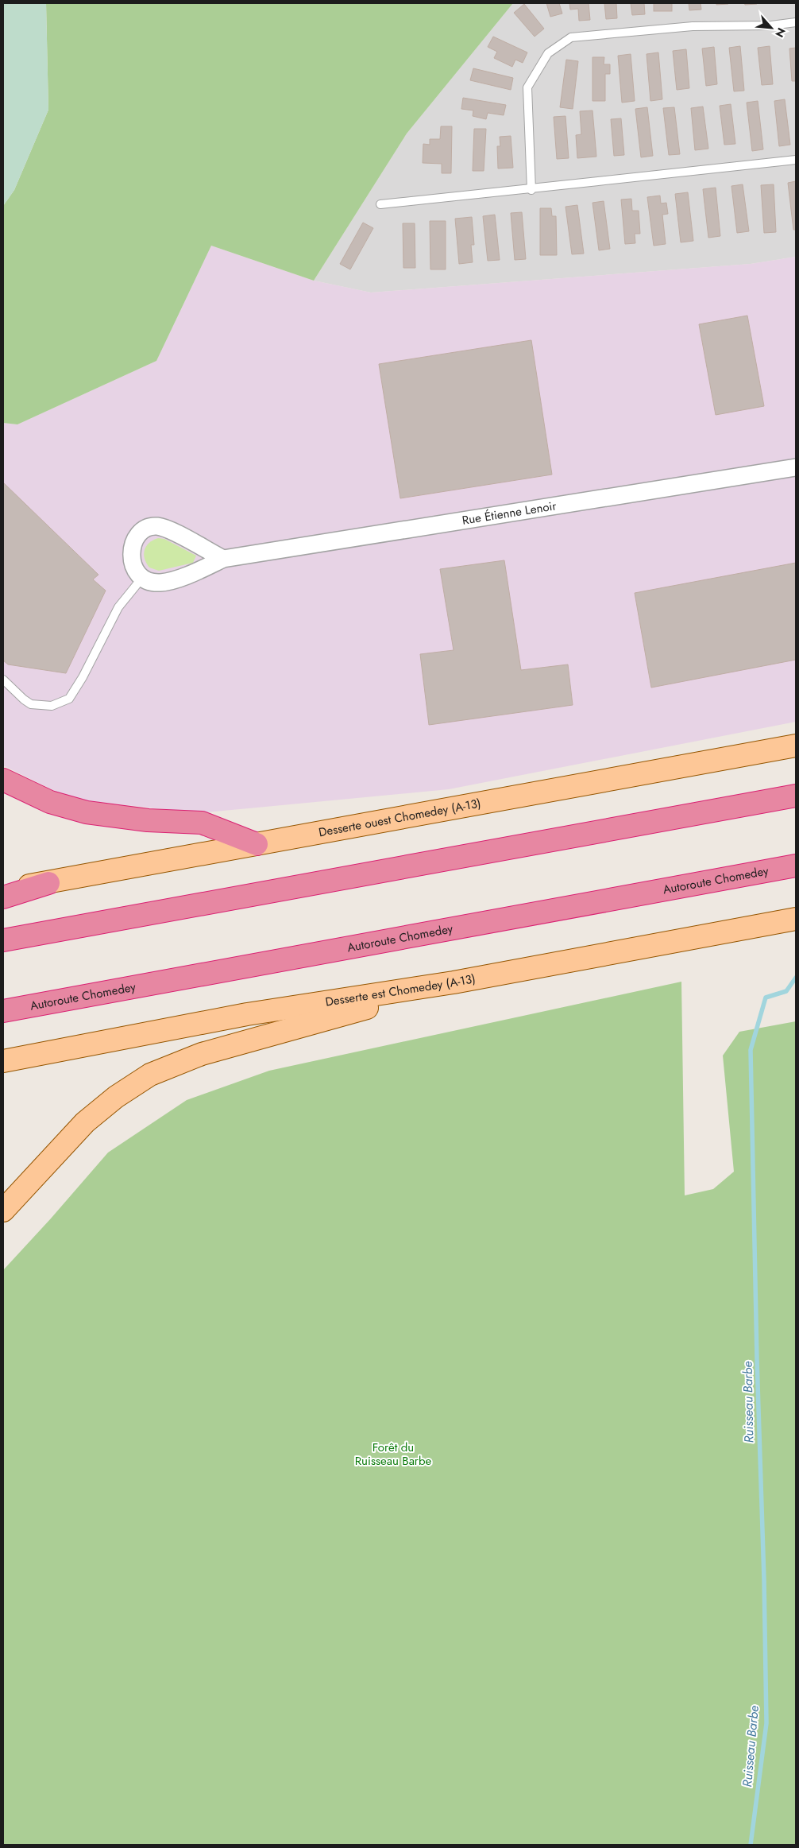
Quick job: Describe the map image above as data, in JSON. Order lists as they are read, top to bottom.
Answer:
{
  "streets": {
    "highway": ["Autoroute Chomedey"],
    "main road": ["Desserte ouest Chomedey (A-13)", "Desserte est Chomedey (A-13)"],
    "street": ["Rue Étienne Lenoir"]
  },
  "water": ["Ruisseau Barbe"],
  "parks": ["Forêt du Ruisseau Barbe"],
  "north": "bottom right"
}
